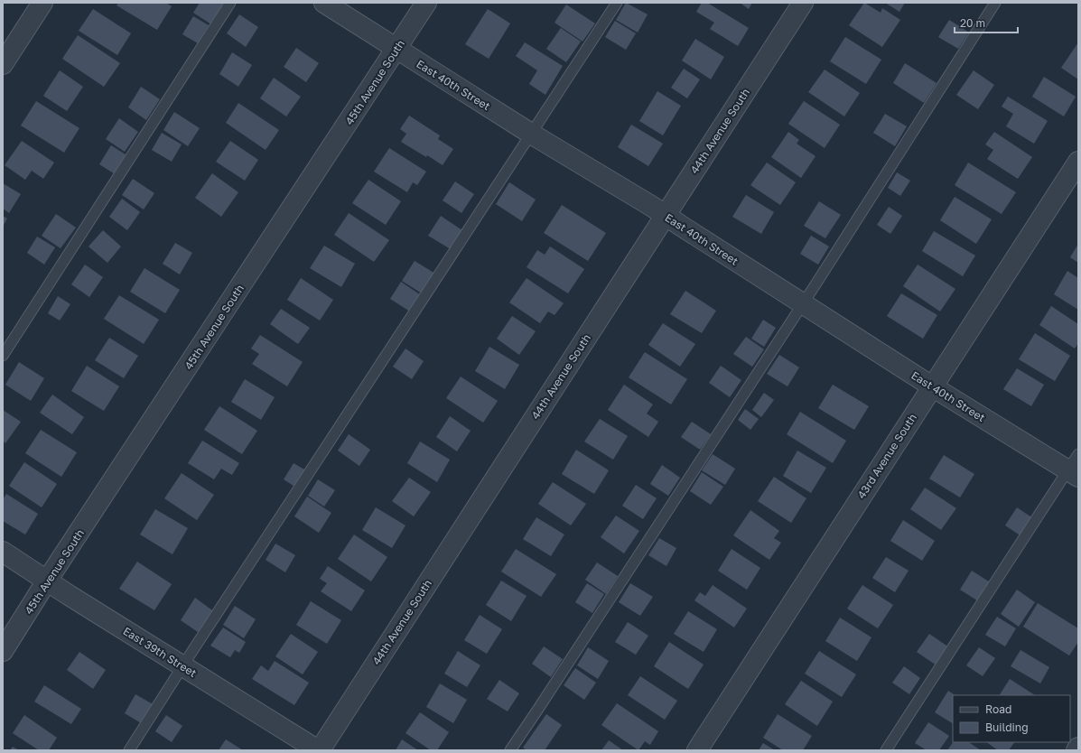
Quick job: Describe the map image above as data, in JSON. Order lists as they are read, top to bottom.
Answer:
{
  "streets": {
    "street": [
      "45th Avenue South",
      "East 40th Street",
      "44th Avenue South",
      "43rd Avenue South",
      "East 39th Street"
    ]
  },
  "crossings": [
    ["45th Avenue South", "East 40th Street"],
    ["45th Avenue South", "East 39th Street"],
    ["East 40th Street", "44th Avenue South"],
    ["East 40th Street", "43rd Avenue South"],
    ["44th Avenue South", "East 39th Street"]
  ],
  "legend": ["Road", "Building"],
  "scale_bar": "20 m"
}
